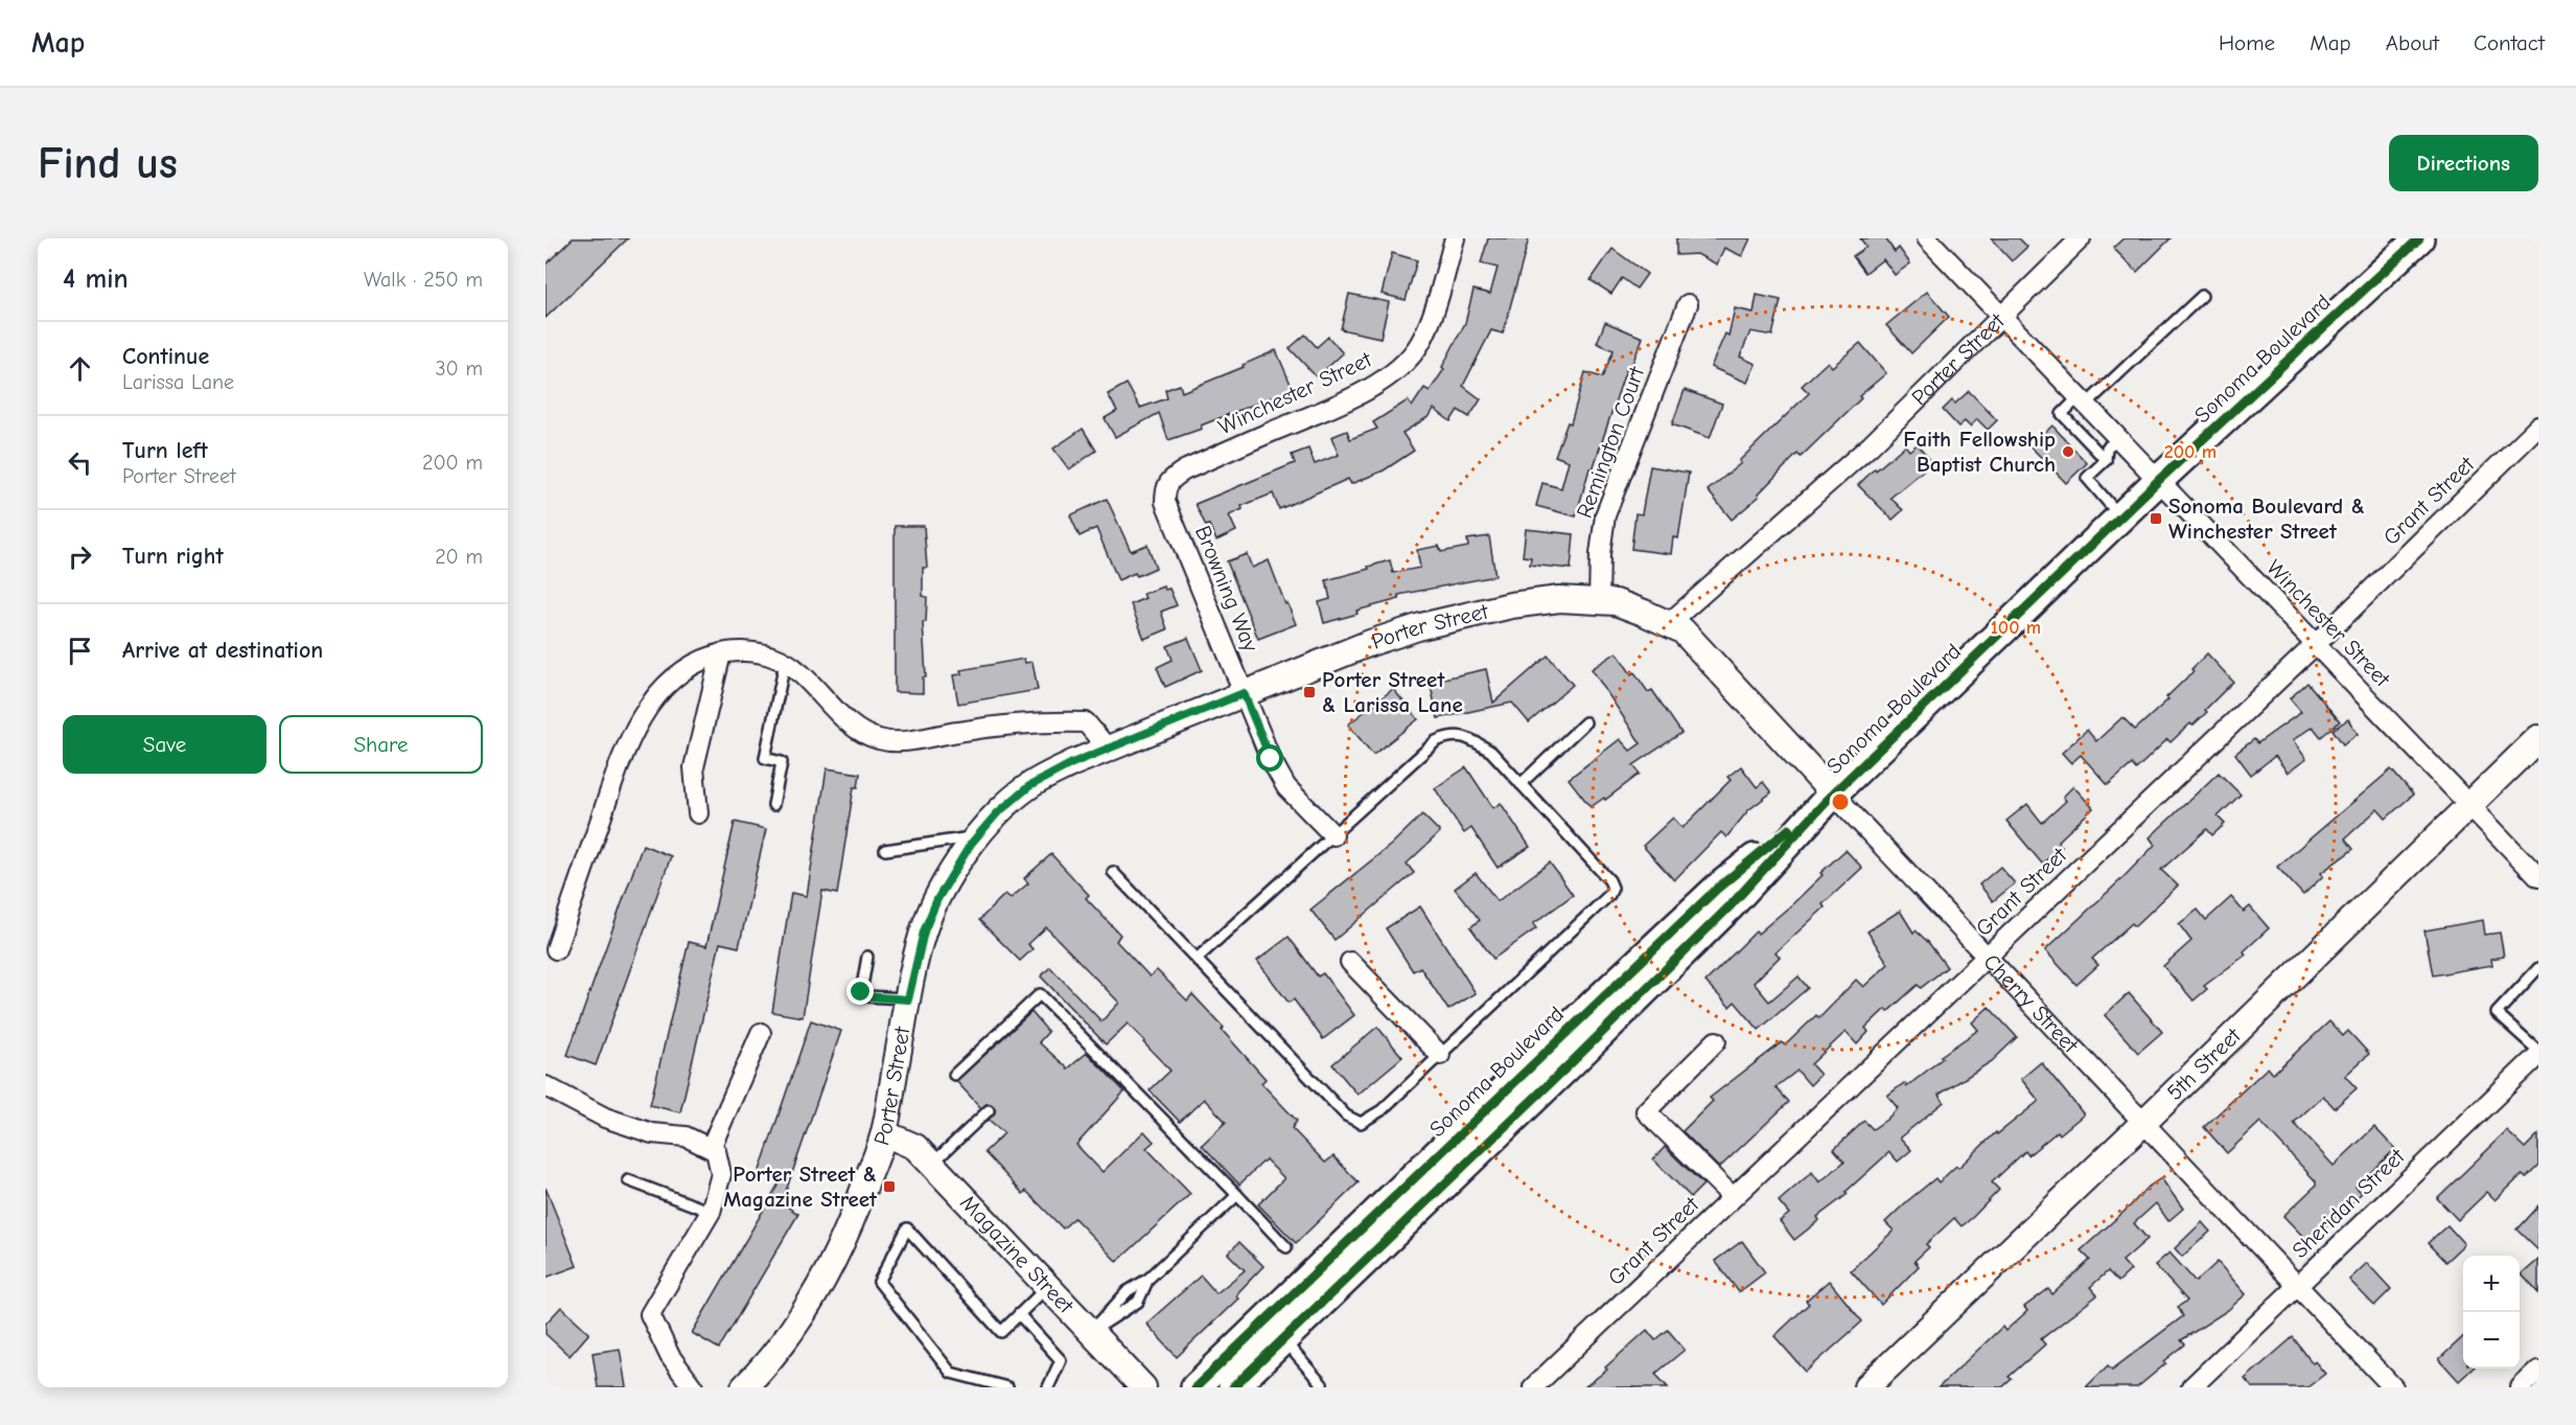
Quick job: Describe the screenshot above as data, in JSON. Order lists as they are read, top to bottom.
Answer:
{
  "streets": {
    "main road": ["Sonoma Boulevard"],
    "street": [
      "Porter Street",
      "Winchester Street",
      "Remington Court",
      "Grant Street",
      "Browning Way",
      "Cherry Street",
      "5th Street",
      "Sheridan Street",
      "Magazine Street"
    ]
  },
  "crossings": [
    ["Sonoma Boulevard", "Winchester Street"],
    ["Sonoma Boulevard", "Cherry Street"],
    ["Porter Street", "Winchester Street"],
    ["Porter Street", "Remington Court"],
    ["Porter Street", "Browning Way"],
    ["Porter Street", "Cherry Street"],
    ["Porter Street", "Magazine Street"],
    ["Winchester Street", "Grant Street"],
    ["Winchester Street", "Browning Way"],
    ["Winchester Street", "5th Street"],
    ["Grant Street", "Cherry Street"],
    ["Cherry Street", "5th Street"],
    ["Cherry Street", "Sheridan Street"]
  ],
  "places": {
    "other": ["Faith Fellowship Baptist Church"],
    "transit": ["Sonoma Boulevard & Winchester Street", "Porter Street & Larissa Lane", "Porter Street & Magazine Street"]
  },
  "page": {
    "header": "Map",
    "nav": [
      "Home",
      "Map",
      "About",
      "Contact"
    ],
    "buttons": [
      "Directions",
      ["Save", "Share"]
    ],
    "title": "Find us",
    "heading": ["4 min", "Walk · 250 m"],
    "list": [
      ["Continue", "Larissa Lane", "30 m"],
      ["Turn left", "Porter Street", "200 m"],
      ["Turn right", "20 m"],
      "Arrive at destination"
    ],
    "map_buttons": ["+", "−"]
  },
  "rings": ["200 m", "100 m"]
}
